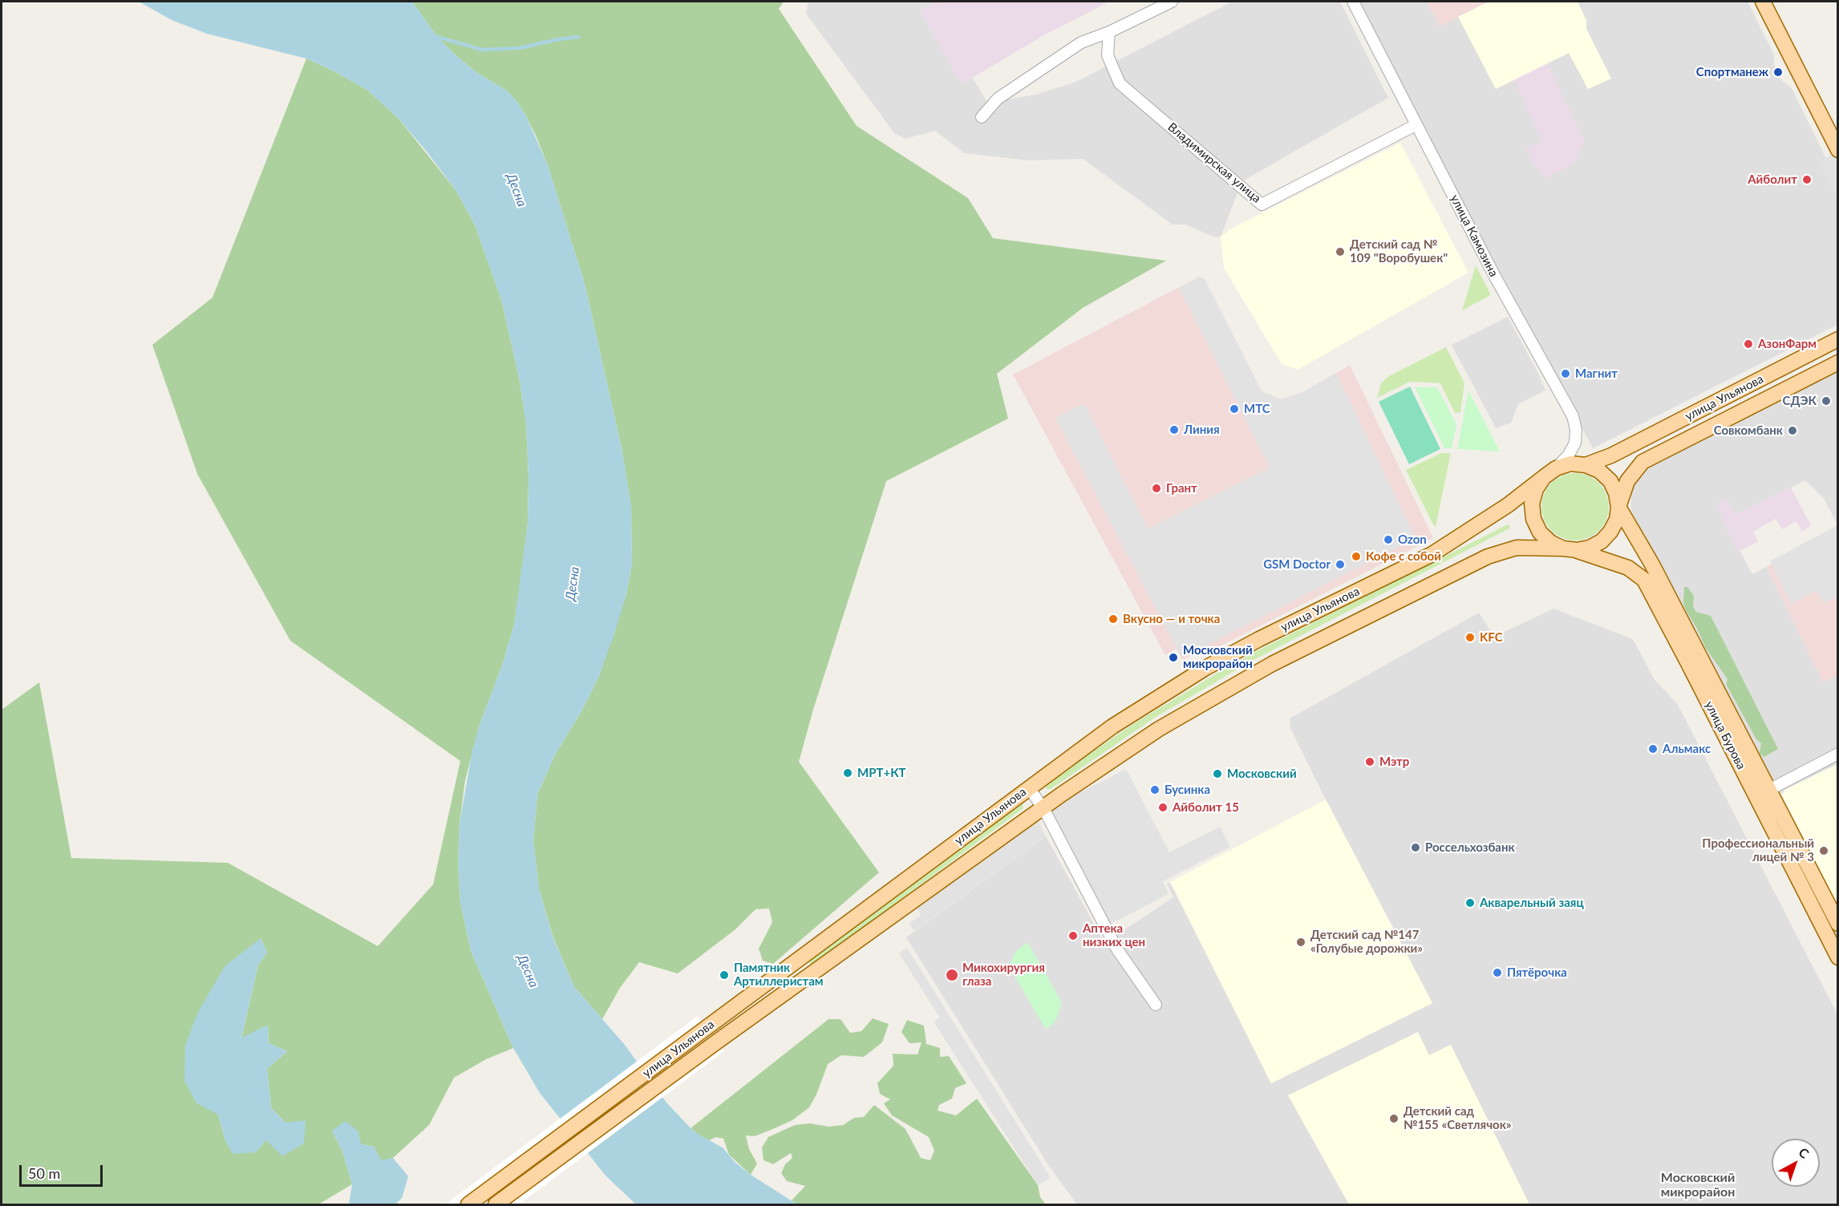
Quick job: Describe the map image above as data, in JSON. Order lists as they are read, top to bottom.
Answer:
{
  "streets": {
    "main road": ["улица Ульянова", "улица Бурова"],
    "street": ["Владимирская улица", "улица Камозина"]
  },
  "crossings": [
    ["Владимирская улица", "улица Камозина"],
    ["улица Камозина", "улица Ульянова"],
    ["улица Камозина", "улица Бурова"],
    ["улица Ульянова", "улица Бурова"]
  ],
  "districts": ["Московский микрорайон"],
  "water": ["Десна"],
  "places": [
    "Спортманеж",
    "Айболит",
    "Детский сад № 109 \"Воробушек\"",
    "АзонФарм",
    "Магнит",
    "СДЭК",
    "МТС",
    "Линия",
    "Совкомбанк",
    "Грант",
    "Ozon",
    "Кофе с собой",
    "GSM Doctor",
    "Вкусно — и точка",
    "KFC",
    "Московский микрорайон",
    "Альмакс",
    "Мэтр",
    "МРТ+КТ",
    "Московский",
    "Бусинка",
    "Айболит 15",
    "Россельхозбанк",
    "Профессиональный лицей № 3",
    "Акварельный заяц",
    "Аптека низких цен",
    "Детский сад №147 «Голубые дорожки»",
    "Пятёрочка",
    "Памятник Артиллеристам",
    "Микохирургия глаза",
    "Детский сад №155 «Светлячок»"
  ],
  "scale_bar": "50 m",
  "north": "top right"
}
